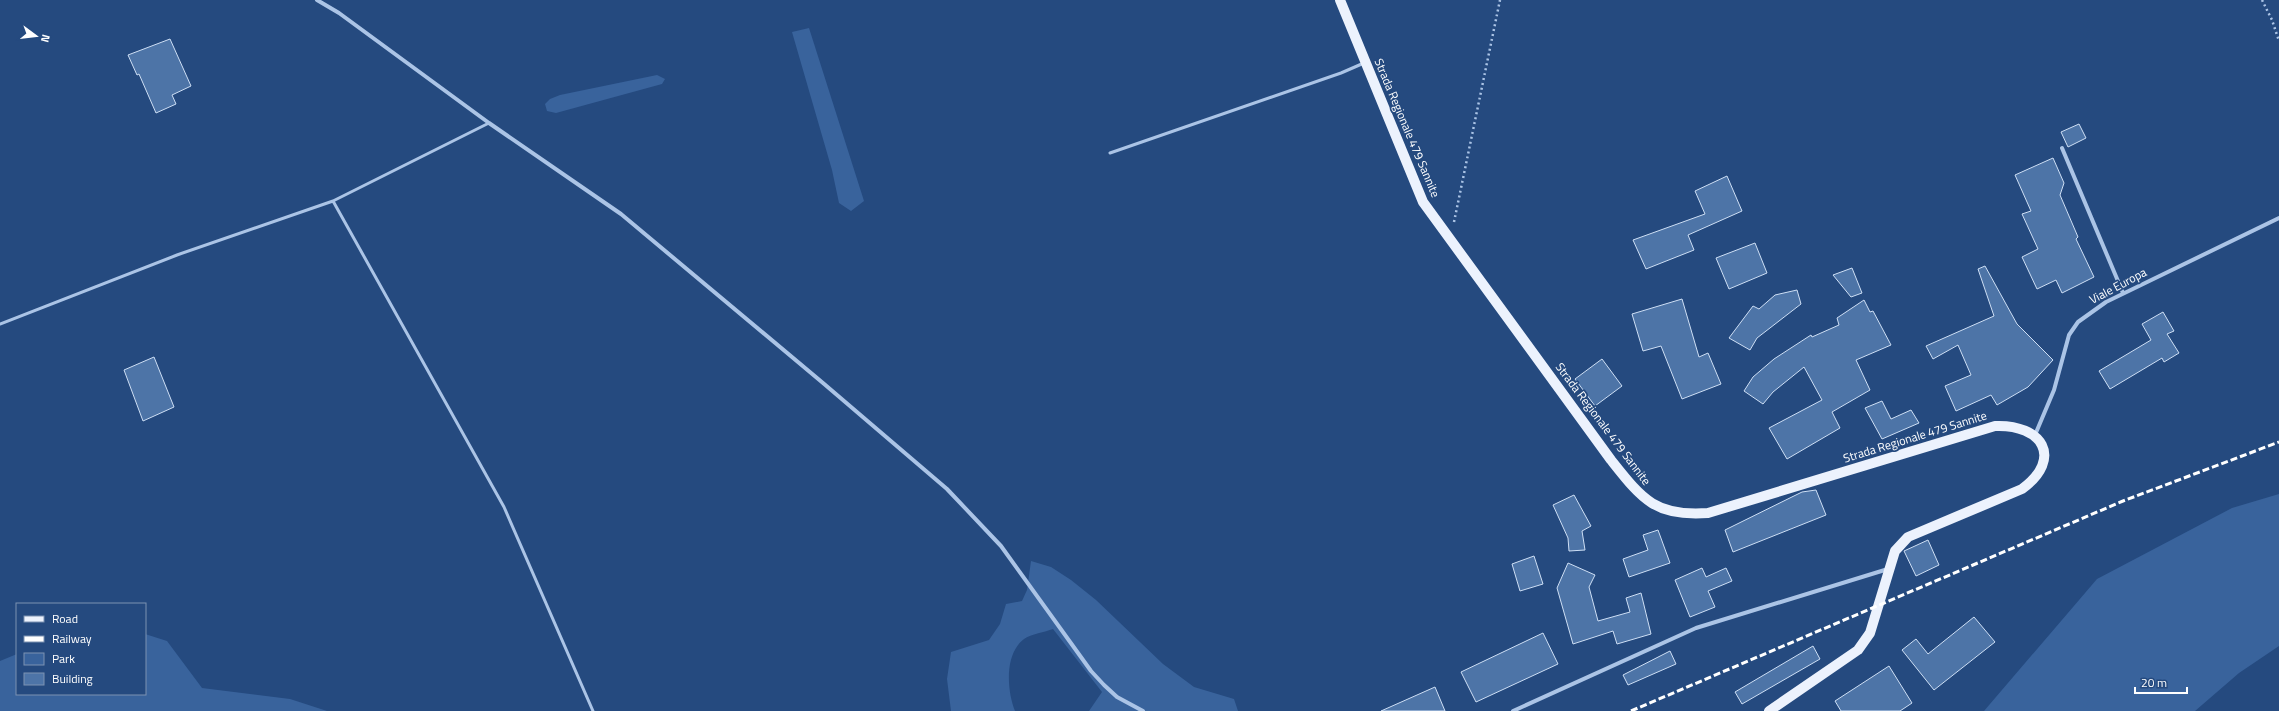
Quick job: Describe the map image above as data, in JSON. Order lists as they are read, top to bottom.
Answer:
{
  "streets": {
    "main road": ["Strada Regionale 479 Sannite"],
    "street": ["Viale Europa"]
  },
  "crossings": [
    ["Strada Regionale 479 Sannite", "Viale Europa"]
  ],
  "legend": [
    "Road",
    "Railway",
    "Park",
    "Building"
  ],
  "scale_bar": "20 m",
  "north": "right"
}
